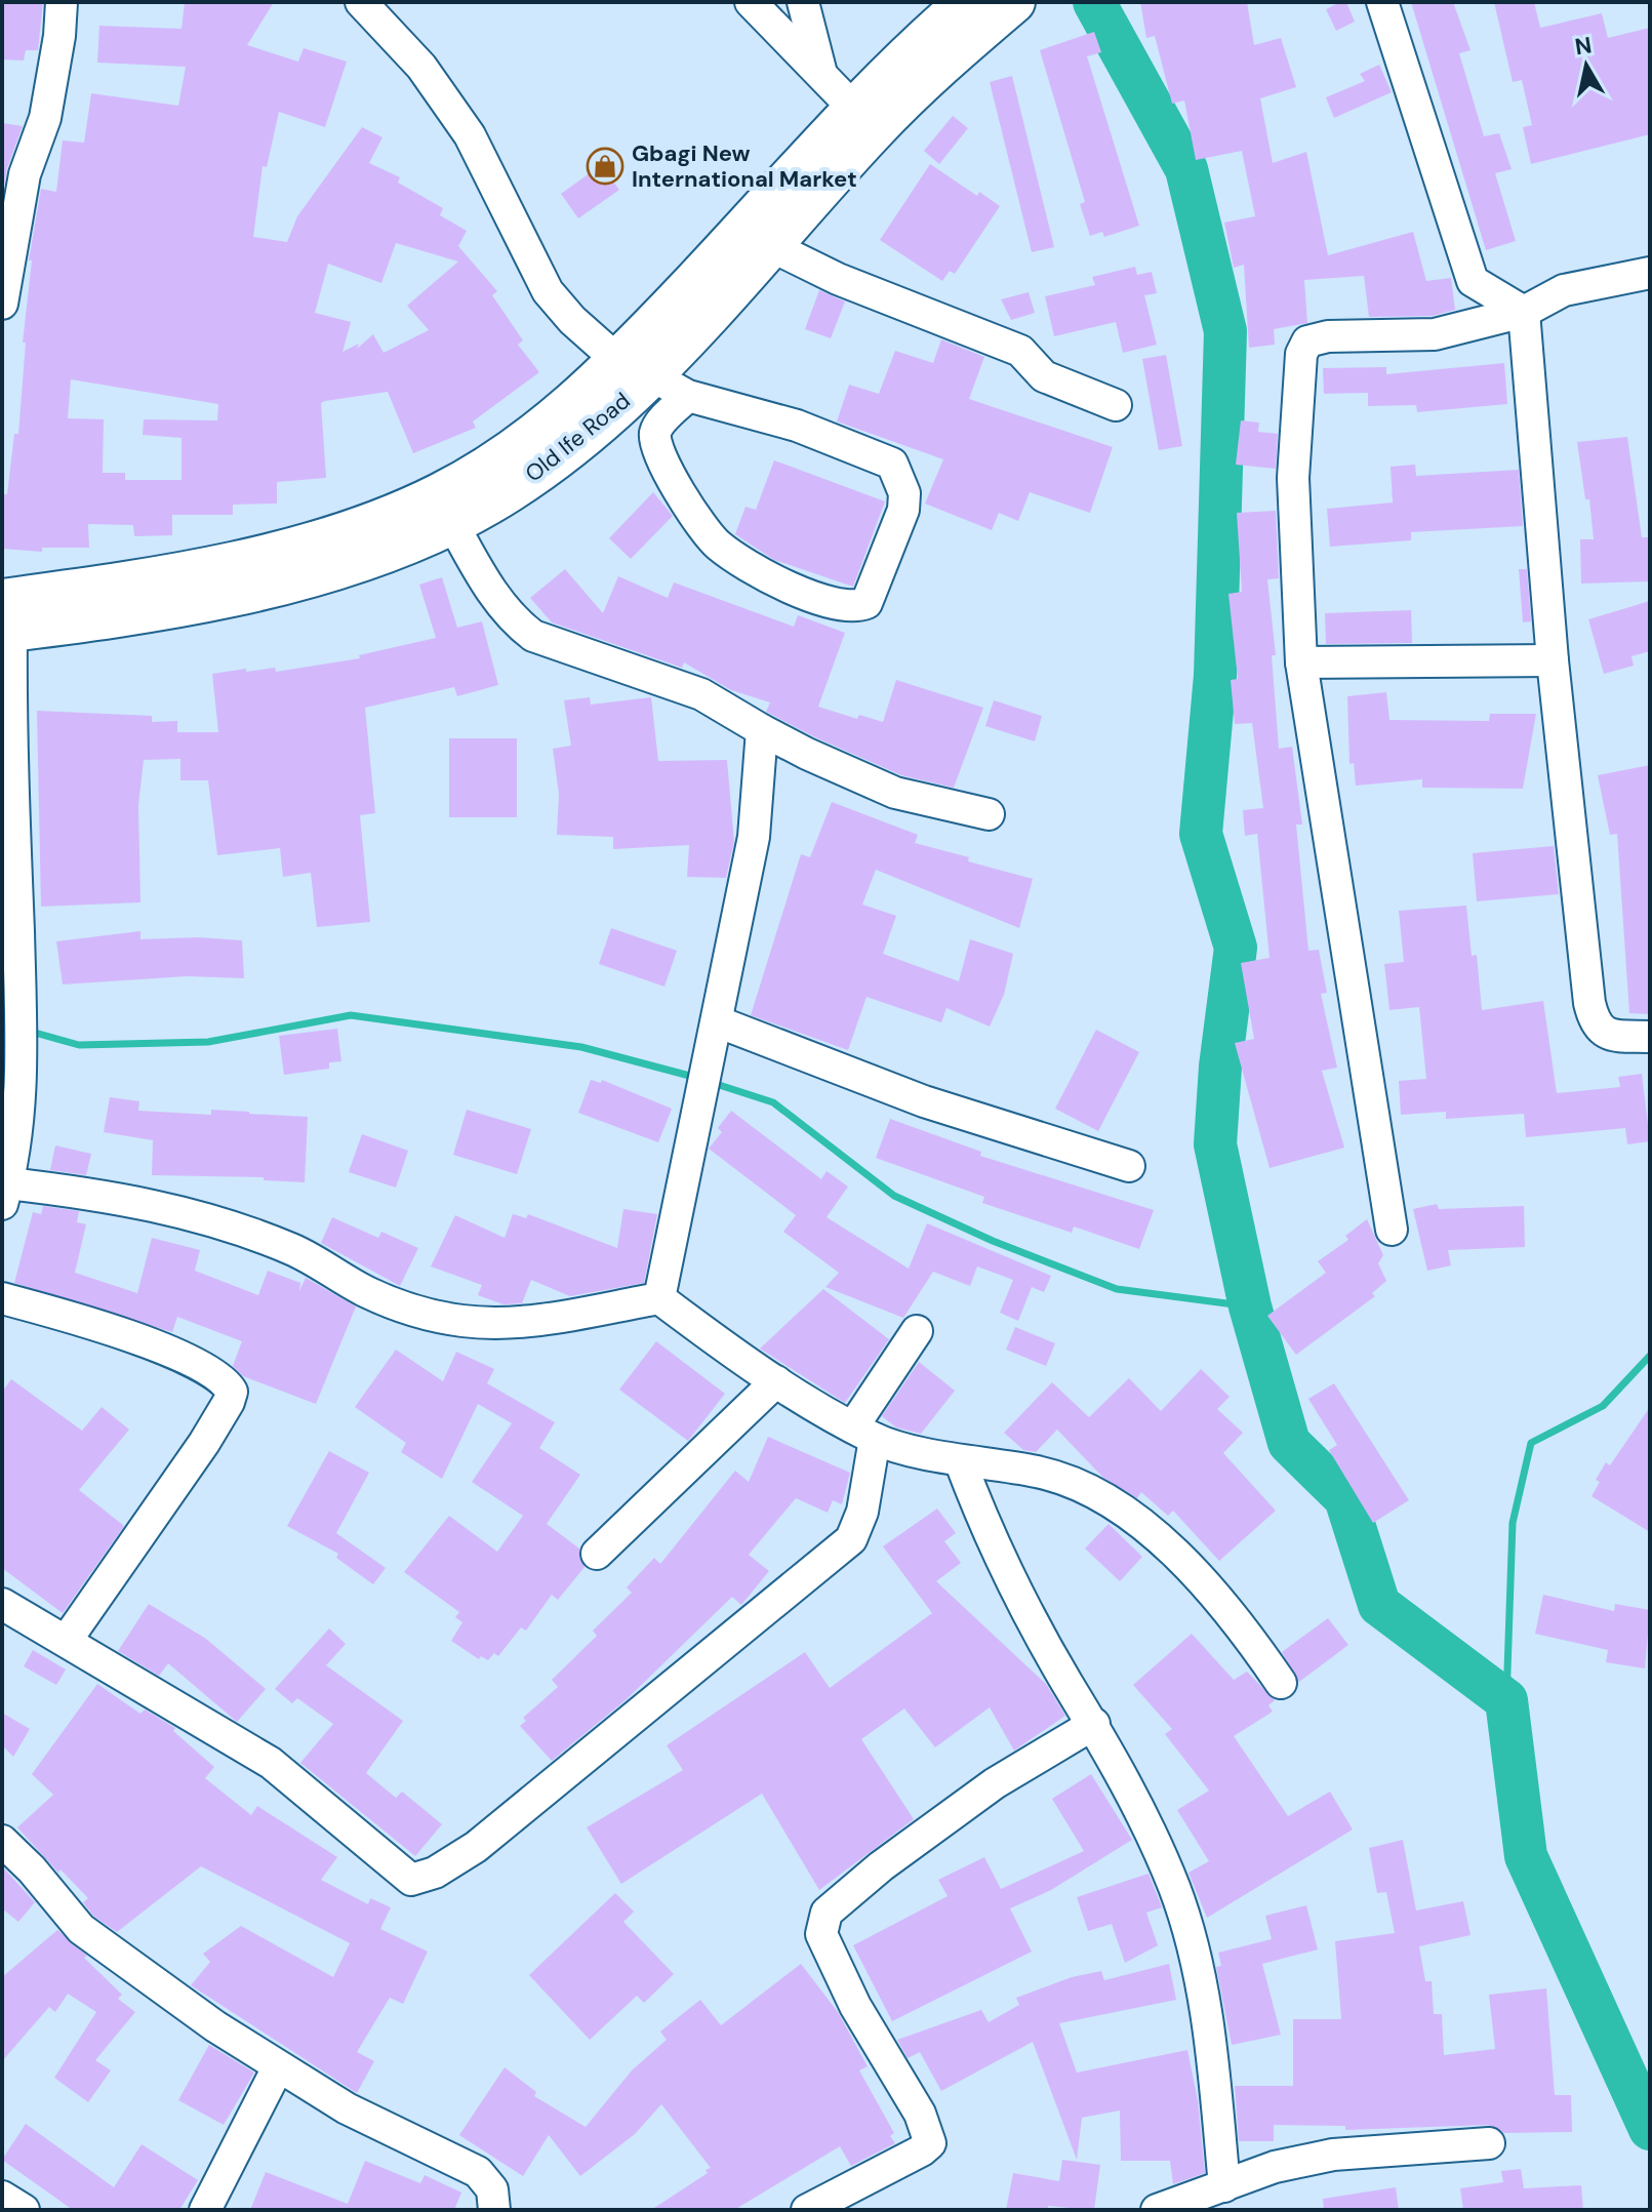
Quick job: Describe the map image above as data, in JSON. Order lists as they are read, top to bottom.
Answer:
{
  "streets": {
    "main road": ["Old Ife Road"]
  },
  "places": {
    "shop": ["Gbagi New International Market"]
  },
  "north": "top"
}
